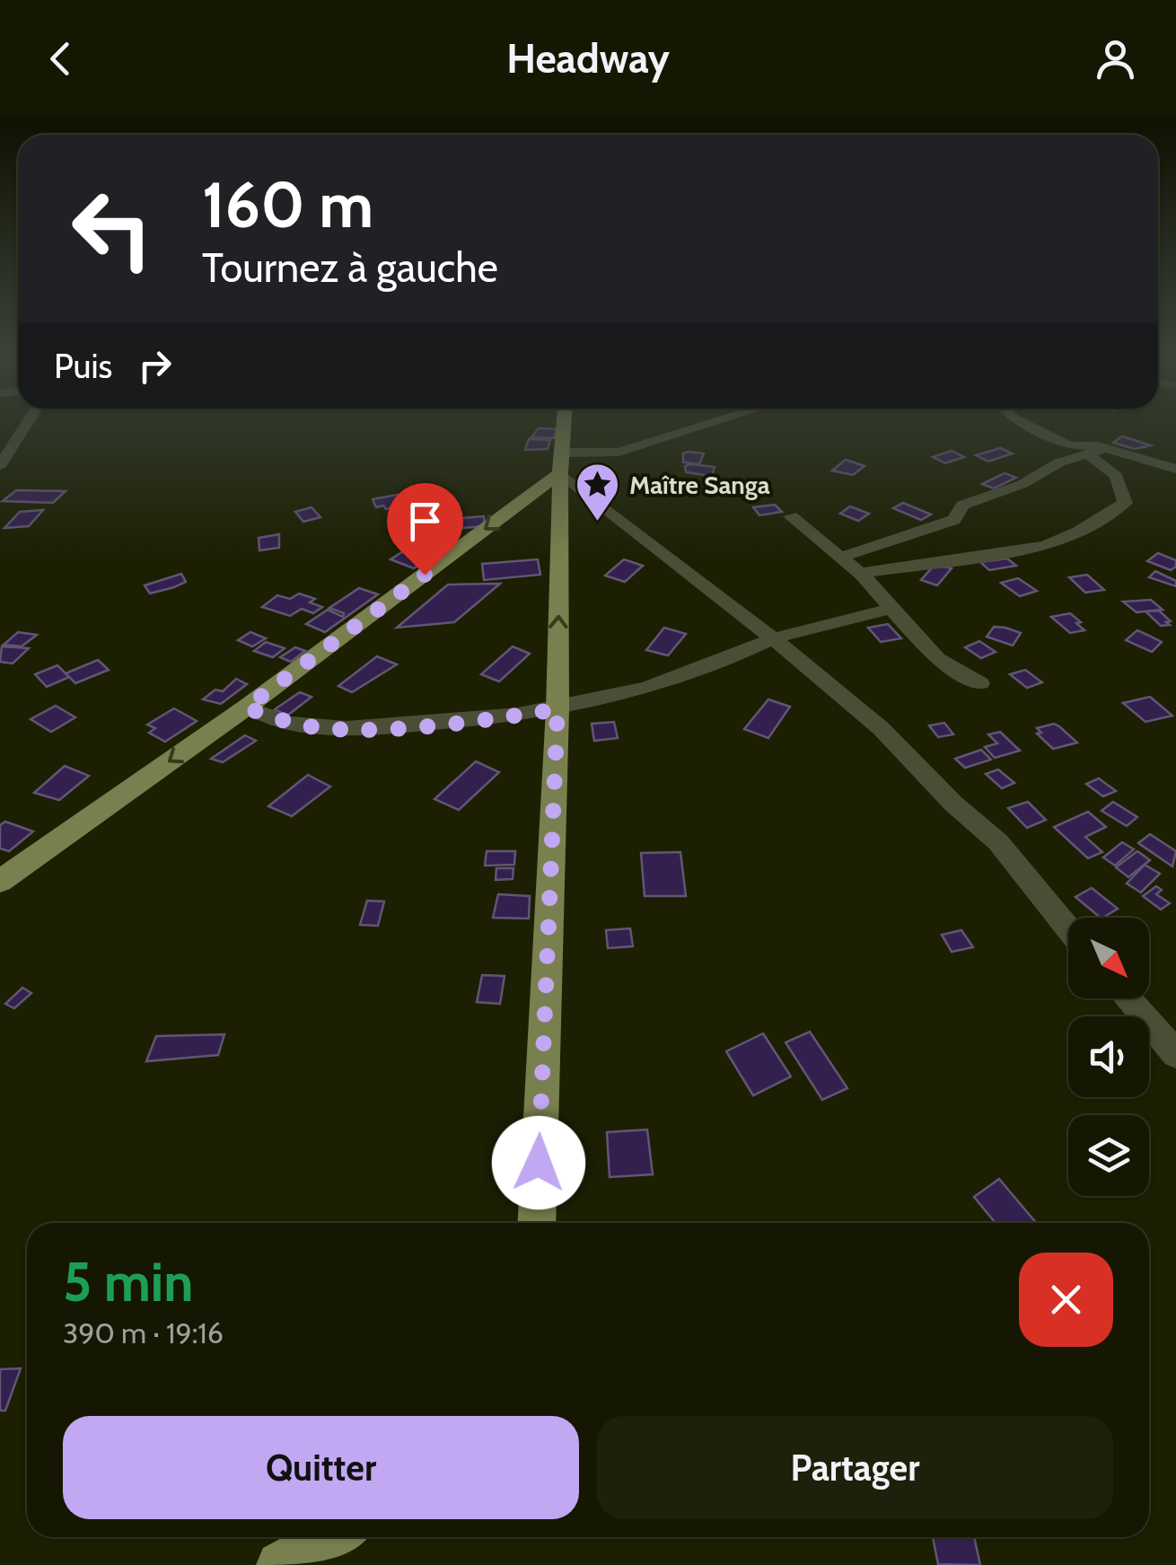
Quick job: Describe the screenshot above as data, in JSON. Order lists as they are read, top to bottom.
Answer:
{
  "places": {
    "place": ["Maître Sanga"]
  },
  "north": "bottom right",
  "page": {
    "header": "Headway",
    "turn": ["160 m", "Tournez à gauche"],
    "then": "Puis",
    "heading": ["5 min", "390 m · 19:16"],
    "buttons": ["Quitter", "Partager"]
  }
}
